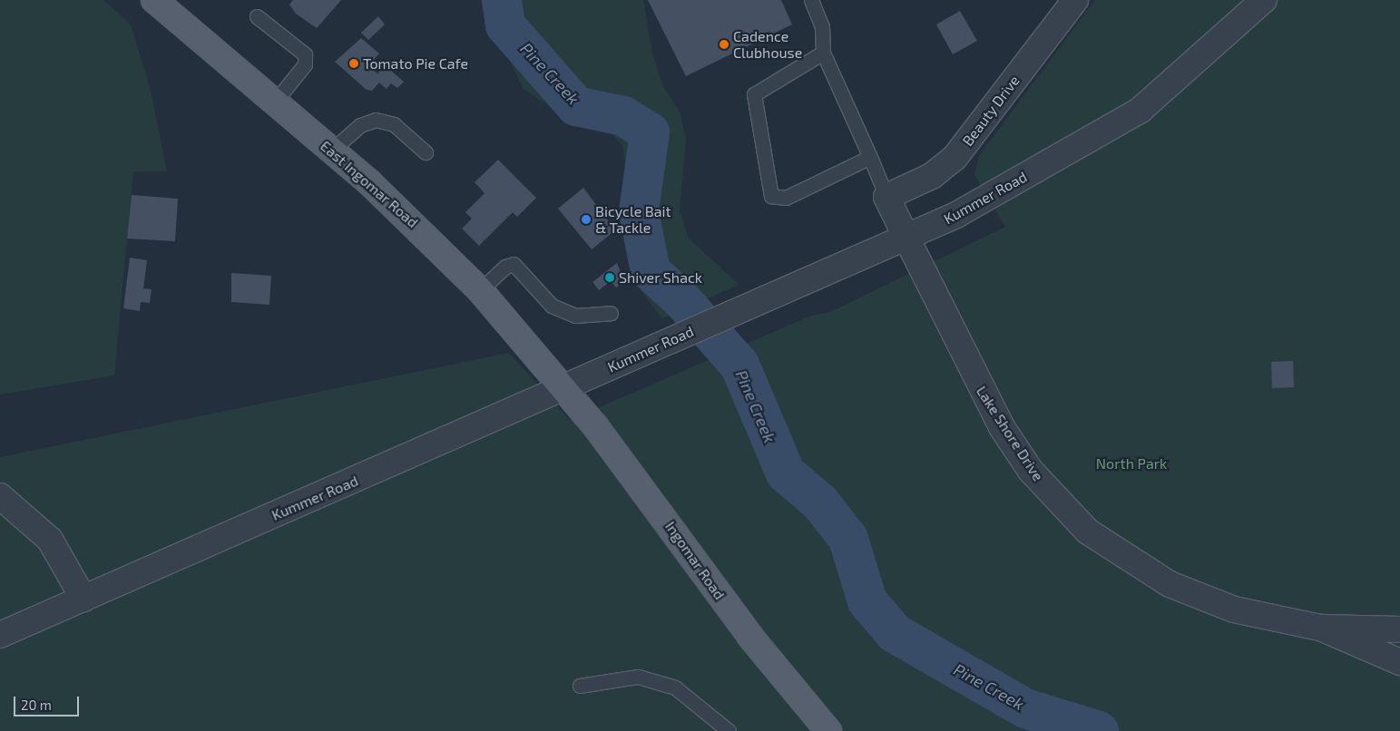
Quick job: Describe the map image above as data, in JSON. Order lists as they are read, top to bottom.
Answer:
{
  "streets": {
    "main road": ["East Ingomar Road", "Ingomar Road"],
    "street": ["Beauty Drive", "Kummer Road", "Lake Shore Drive"]
  },
  "crossings": [
    ["Beauty Drive", "Lake Shore Drive"],
    ["East Ingomar Road", "Kummer Road"],
    ["East Ingomar Road", "Ingomar Road"],
    ["Kummer Road", "Lake Shore Drive"],
    ["Kummer Road", "Ingomar Road"]
  ],
  "water": ["Pine Creek"],
  "parks": ["North Park"],
  "places": [
    "Cadence Clubhouse",
    "Tomato Pie Cafe",
    "Bicycle Bait & Tackle",
    "Shiver Shack"
  ],
  "scale_bar": "20 m"
}
